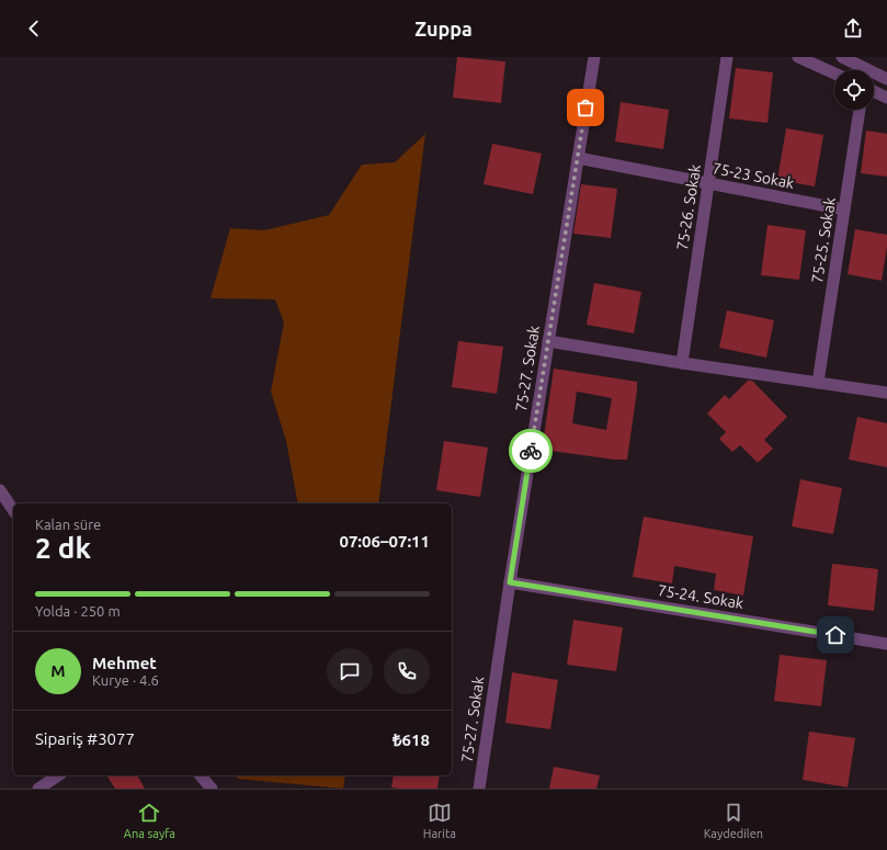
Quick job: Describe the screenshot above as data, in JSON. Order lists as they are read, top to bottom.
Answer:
{
  "streets": {
    "street": [
      "75-23 Sokak",
      "75-26. Sokak",
      "75-25. Sokak",
      "75-27. Sokak",
      "75-24. Sokak"
    ]
  },
  "crossings": [
    ["75-23 Sokak", "75-26. Sokak"],
    ["75-23 Sokak", "75-25. Sokak"],
    ["75-23 Sokak", "75-27. Sokak"],
    ["75-27. Sokak", "75-24. Sokak"]
  ],
  "page": {
    "header": "Zuppa",
    "heading": ["2 dk", "Kalan süre", "07:06–07:11"],
    "panel": [
      "Mehmet",
      "Kurye · 4.6",
      "Sipariş #3077",
      "₺618"
    ],
    "bar": "Yolda · 250 m",
    "round": "M",
    "tabs": ["Ana sayfa", "Harita", "Kaydedilen"]
  }
}
